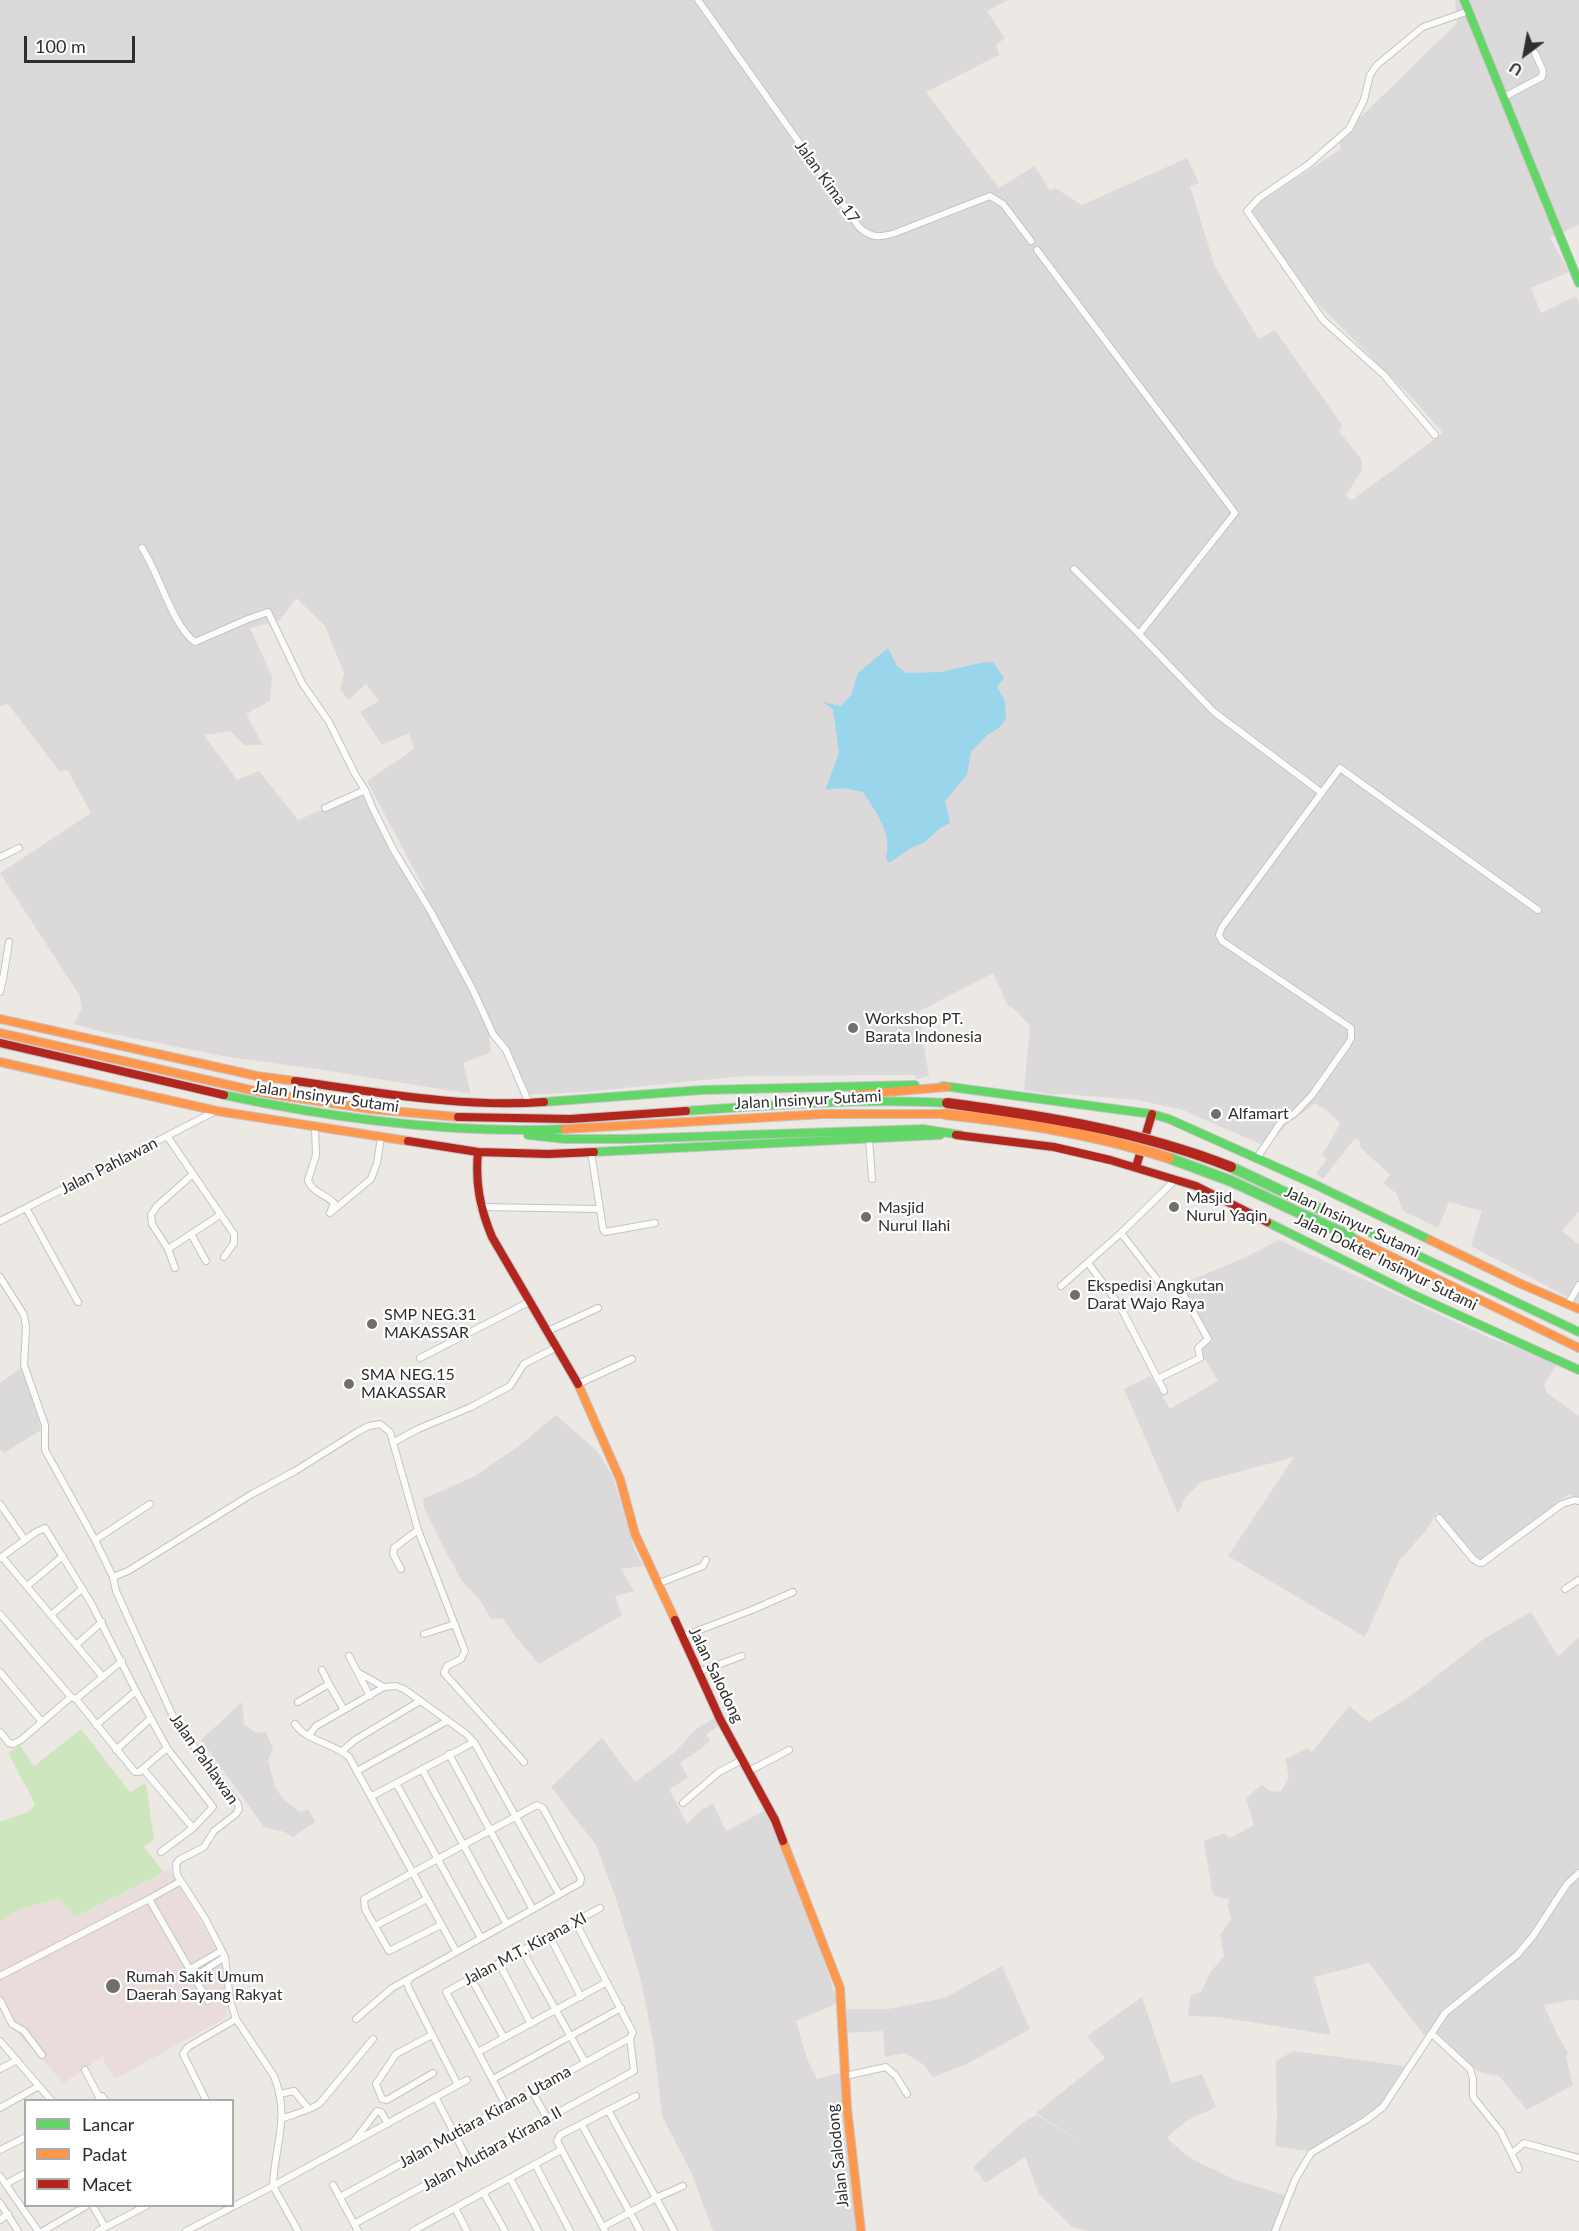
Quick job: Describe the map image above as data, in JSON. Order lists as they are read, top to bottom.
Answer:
{
  "streets": {
    "main road": ["Jalan Insinyur Sutami", "Jalan Dokter Insinyur Sutami", "Jalan Salodong"],
    "street": [
      "Jalan Kima 17",
      "Jalan Pahlawan",
      "Jalan M.T. Kirana XI",
      "Jalan Mutiara Kirana Utama",
      "Jalan Mutiara Kirana II"
    ]
  },
  "crossings": [
    ["Jalan Mutiara Kirana Utama", "Jalan Mutiara Kirana II"]
  ],
  "places": [
    "Workshop PT. Barata Indonesia",
    "Alfamart",
    "Masjid Nurul Yaqin",
    "Masjid Nurul Ilahi",
    "Ekspedisi Angkutan Darat Wajo Raya",
    "SMP NEG.31 MAKASSAR",
    "SMA NEG.15 MAKASSAR",
    "Rumah Sakit Umum Daerah Sayang Rakyat"
  ],
  "legend": ["Lancar", "Padat", "Macet"],
  "scale_bar": "100 m",
  "north": "bottom left"
}
